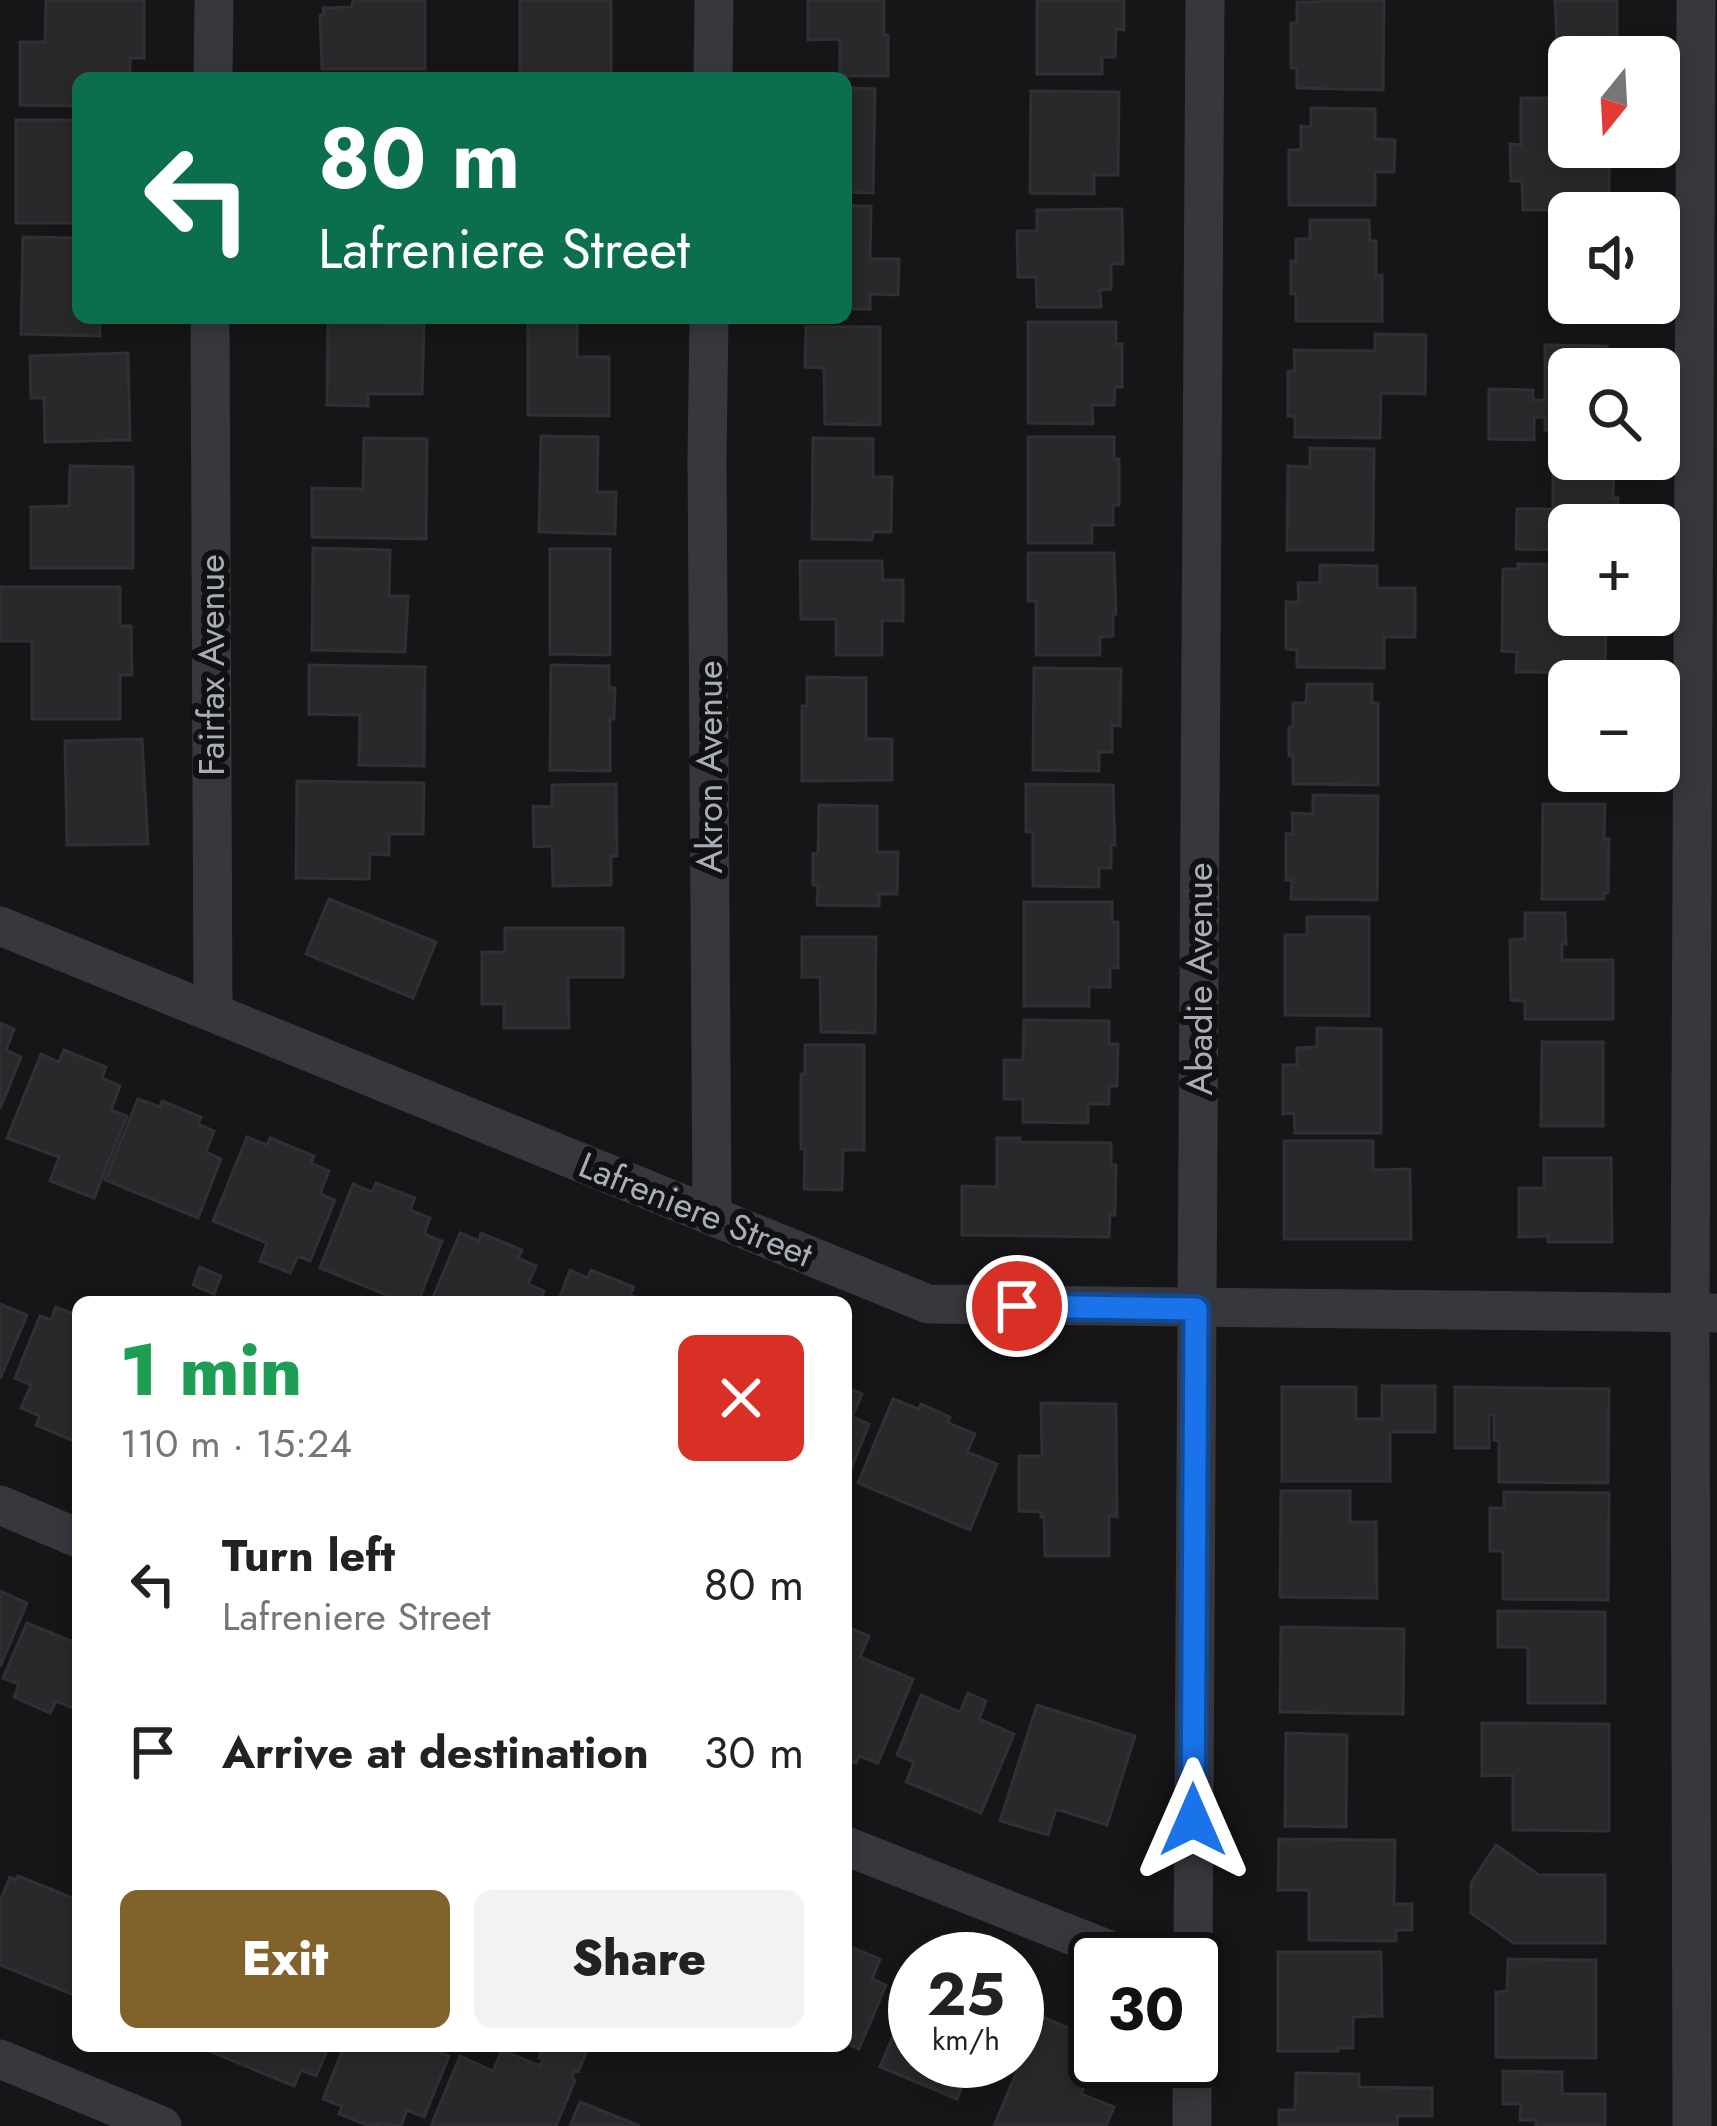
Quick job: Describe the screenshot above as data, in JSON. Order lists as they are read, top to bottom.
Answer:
{
  "streets": {
    "street": [
      "Fairfax Avenue",
      "Akron Avenue",
      "Abadie Avenue",
      "Lafreniere Street"
    ]
  },
  "crossings": [
    ["Fairfax Avenue", "Lafreniere Street"],
    ["Akron Avenue", "Lafreniere Street"],
    ["Abadie Avenue", "Lafreniere Street"]
  ],
  "north": "bottom",
  "page": {
    "map_buttons": ["+", "−"],
    "turn": ["80 m", "Lafreniere Street"],
    "heading": ["1 min", "110 m · 15:24"],
    "list": [
      {
        "name": "Turn left",
        "note": "Lafreniere Street",
        "value": "80 m"
      },
      {
        "name": "Arrive at destination",
        "value": "30 m"
      }
    ],
    "buttons": ["Exit", "Share"],
    "speed": "25 km/h",
    "limit": "30"
  }
}
